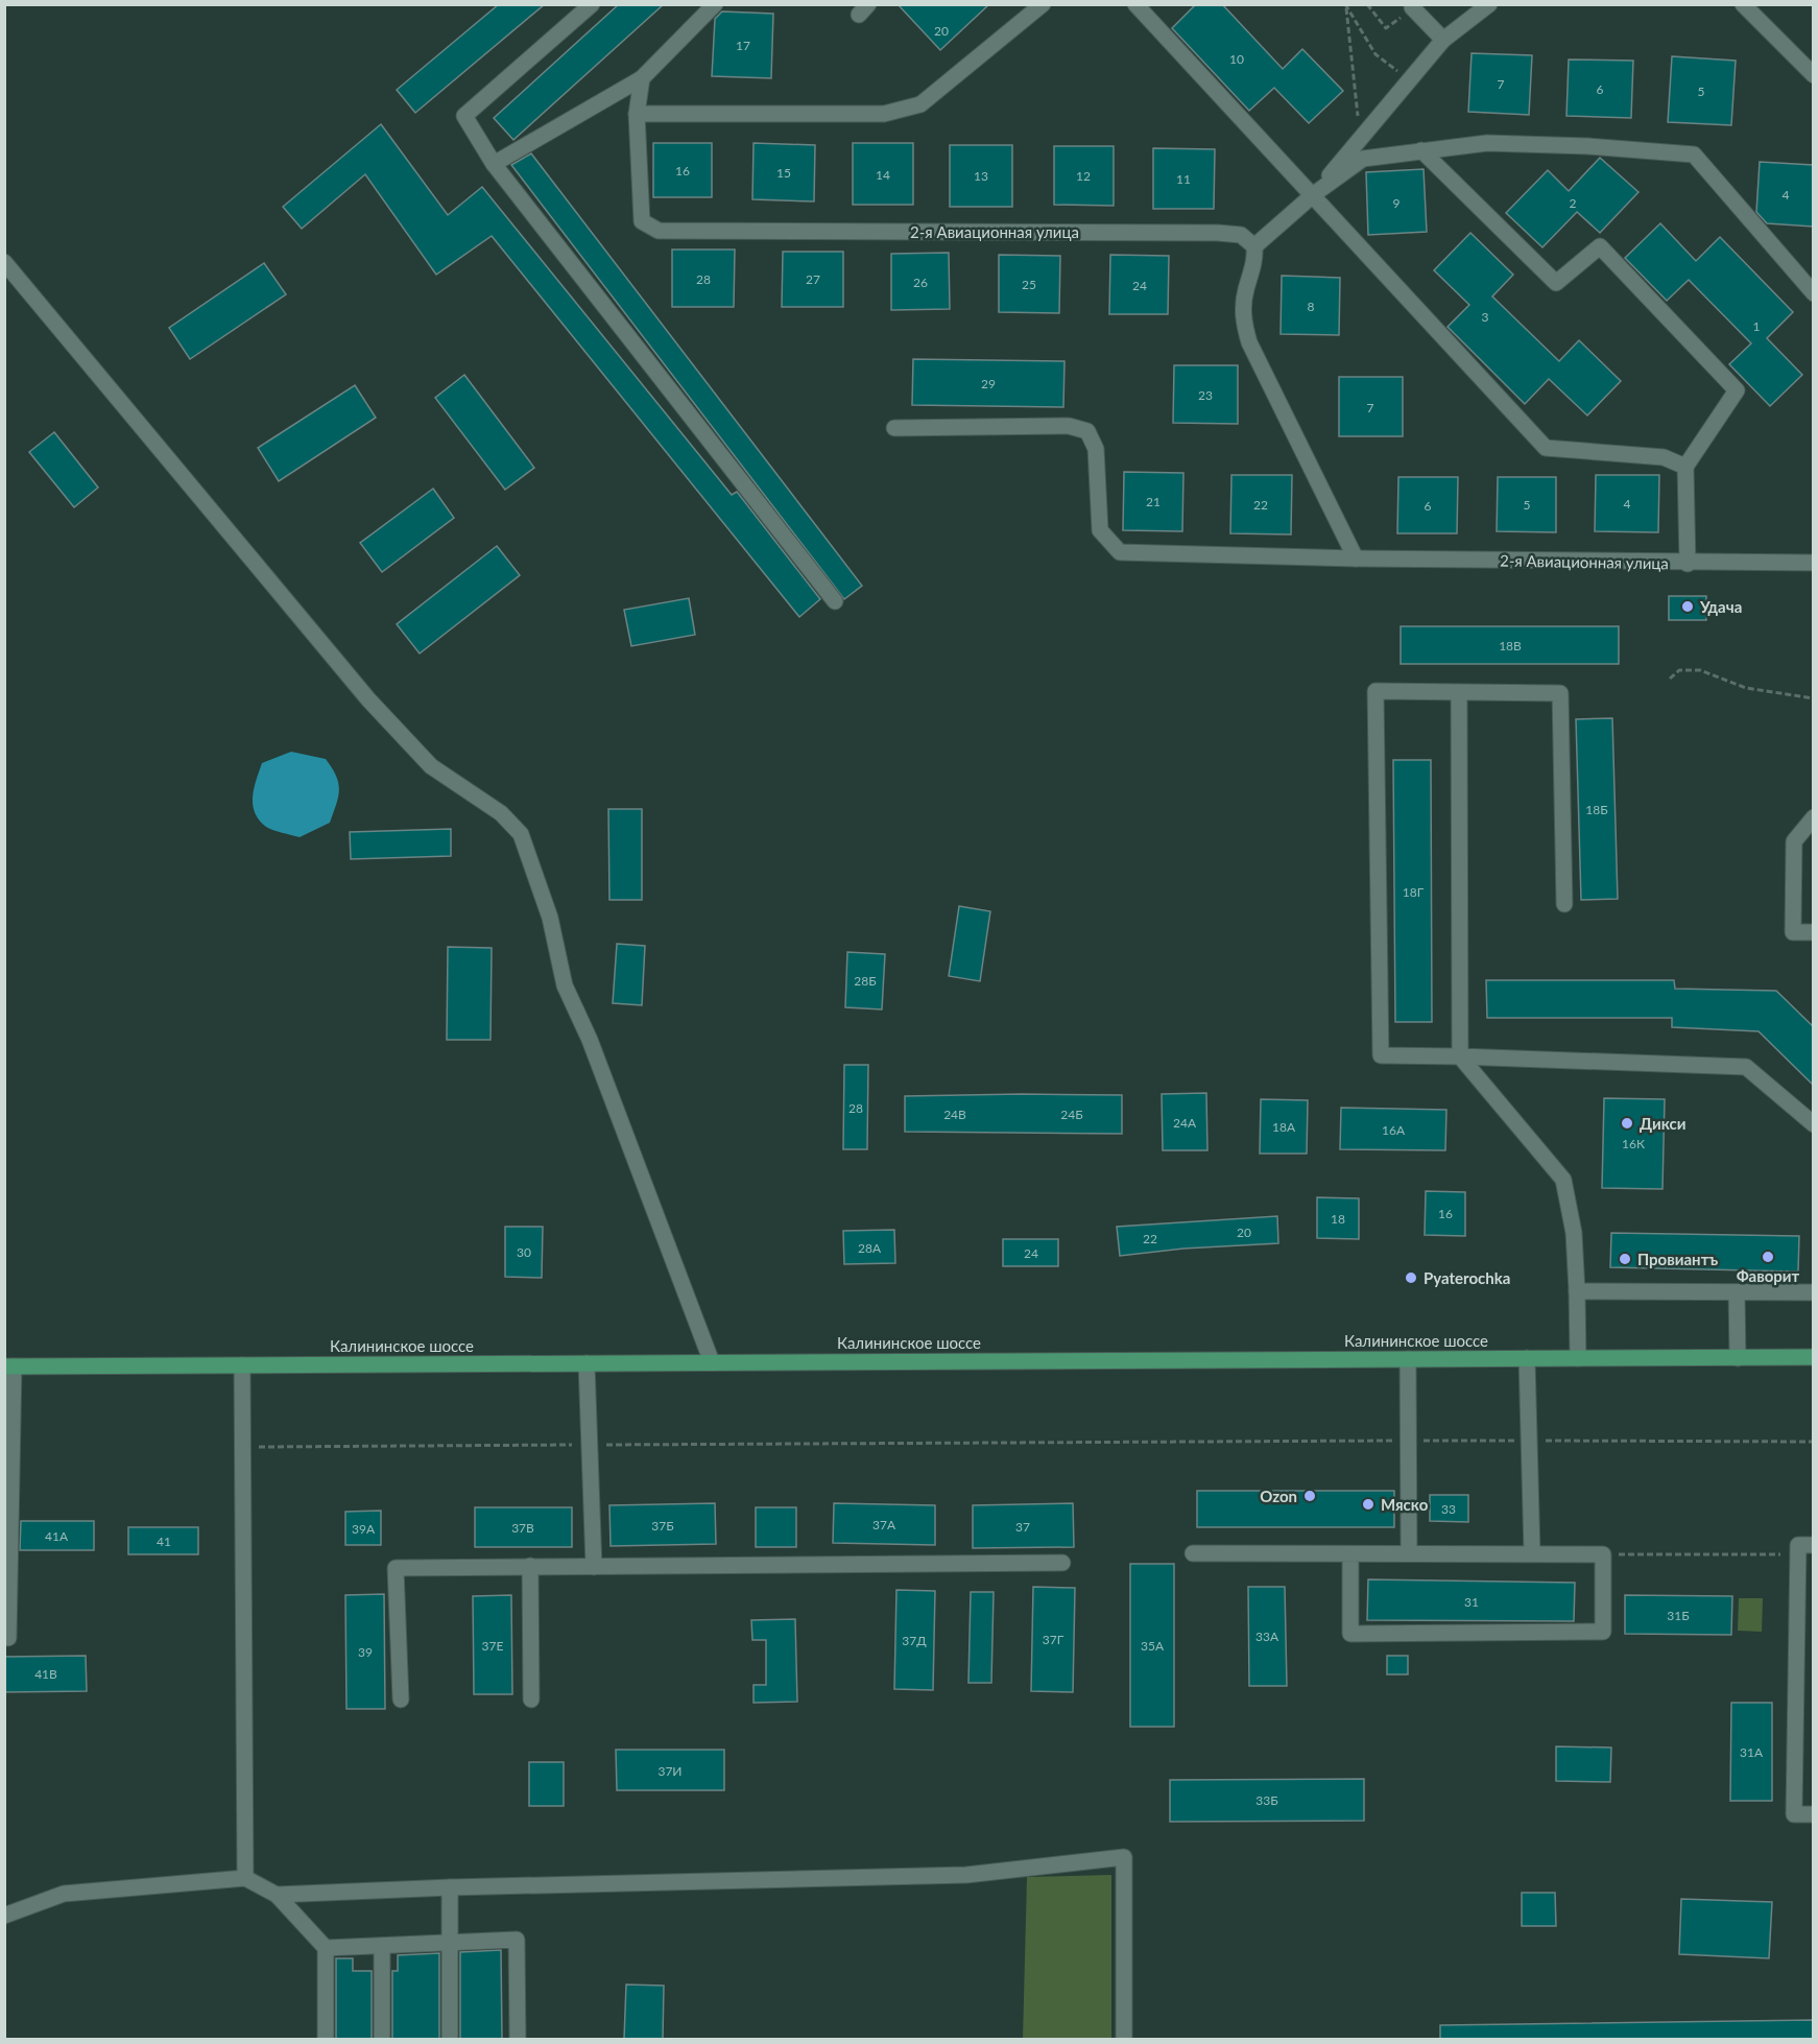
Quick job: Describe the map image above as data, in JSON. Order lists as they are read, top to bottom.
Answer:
{
  "streets": {
    "main road": ["Калининское шоссе"],
    "street": ["2-я Авиационная улица"]
  },
  "places": [
    "Удача",
    "Дикси",
    "Фаворит",
    "Провиантъ",
    "Pyaterochka",
    "Ozon",
    "Мяско"
  ],
  "house_numbers": [
    "20",
    "17",
    "10",
    "7",
    "6",
    "5",
    "16",
    "15",
    "14",
    "13",
    "12",
    "11",
    "4",
    "9",
    "2",
    "28",
    "27",
    "26",
    "25",
    "24",
    "8",
    "3",
    "1",
    "29",
    "23",
    "7",
    "21",
    "4",
    "22",
    "5",
    "6",
    "18В",
    "18Б",
    "18Г",
    "28Б",
    "28",
    "24В",
    "24Б",
    "24А",
    "18А",
    "16А",
    "16К",
    "16",
    "18",
    "20",
    "22",
    "28А",
    "30",
    "24",
    "33",
    "37А",
    "37Б",
    "37",
    "37В",
    "39А",
    "41А",
    "41",
    "31",
    "31Б",
    "33А",
    "37Г",
    "37Д",
    "37Е",
    "35А",
    "39",
    "41В",
    "31А",
    "37И",
    "33Б"
  ]
}
